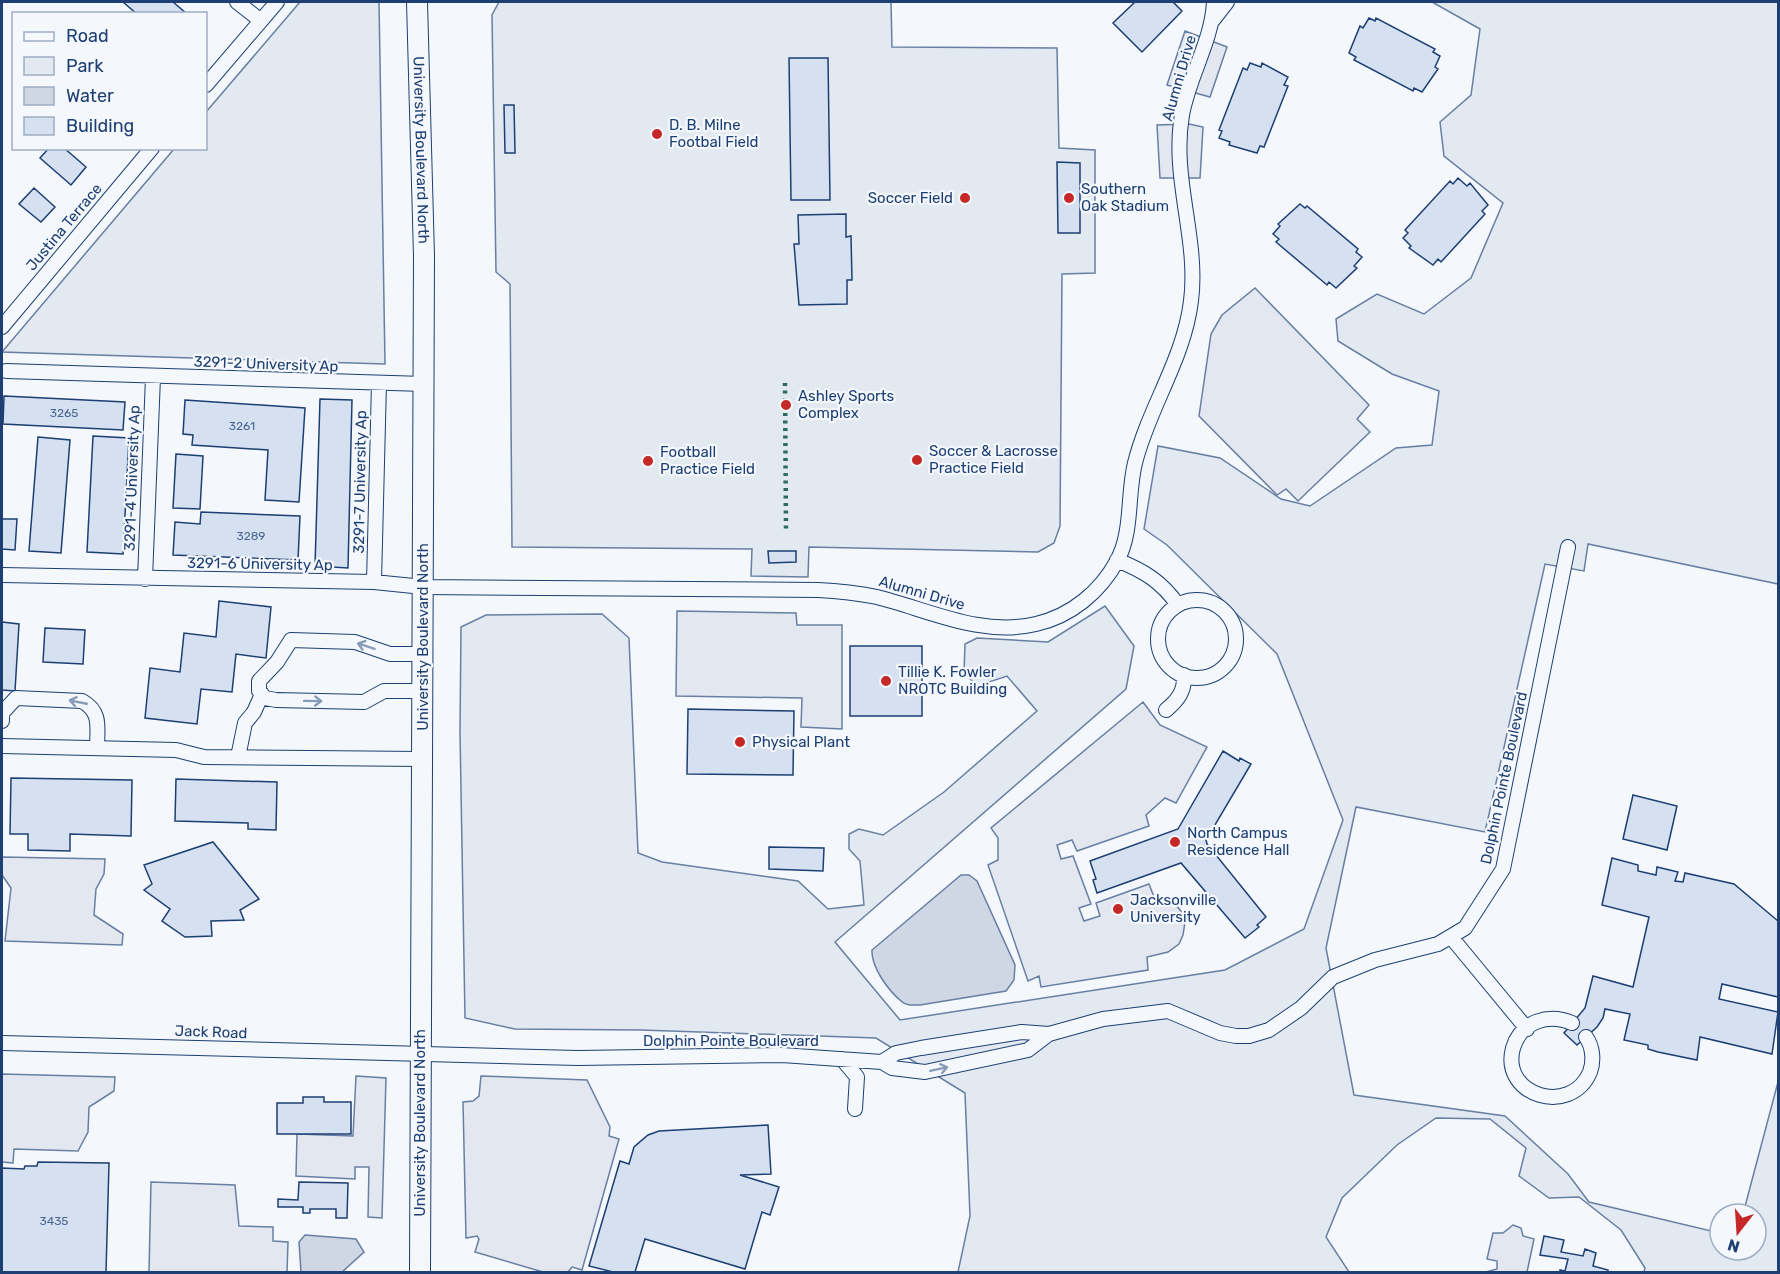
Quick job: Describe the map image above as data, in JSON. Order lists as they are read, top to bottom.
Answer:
{
  "streets": {
    "main road": ["University Boulevard North"],
    "street": [
      "Alumni Drive",
      "Justina Terrace",
      "3291-2 University Ap",
      "3291-4 University Ap",
      "3291-7 University Ap",
      "3291-6 University Ap",
      "Dolphin Pointe Boulevard",
      "Jack Road"
    ]
  },
  "crossings": [
    ["Alumni Drive", "University Boulevard North"],
    ["Alumni Drive", "3291-7 University Ap"],
    ["Alumni Drive", "3291-6 University Ap"],
    ["University Boulevard North", "3291-2 University Ap"],
    ["University Boulevard North", "Dolphin Pointe Boulevard"],
    ["University Boulevard North", "Jack Road"],
    ["3291-2 University Ap", "3291-4 University Ap"],
    ["3291-2 University Ap", "3291-7 University Ap"],
    ["3291-4 University Ap", "3291-6 University Ap"],
    ["3291-7 University Ap", "3291-6 University Ap"],
    ["Dolphin Pointe Boulevard", "Jack Road"]
  ],
  "places": [
    "D. B. Milne Footbal Field",
    "Soccer Field",
    "Southern Oak Stadium",
    "Ashley Sports Complex",
    "Soccer & Lacrosse Practice Field",
    "Football Practice Field",
    "Tillie K. Fowler NROTC Building",
    "Physical Plant",
    "North Campus Residence Hall",
    "Jacksonville University"
  ],
  "house_numbers": [
    "3265",
    "3261",
    "3289",
    "3435"
  ],
  "legend": [
    "Road",
    "Park",
    "Water",
    "Building"
  ],
  "north": "bottom"
}
